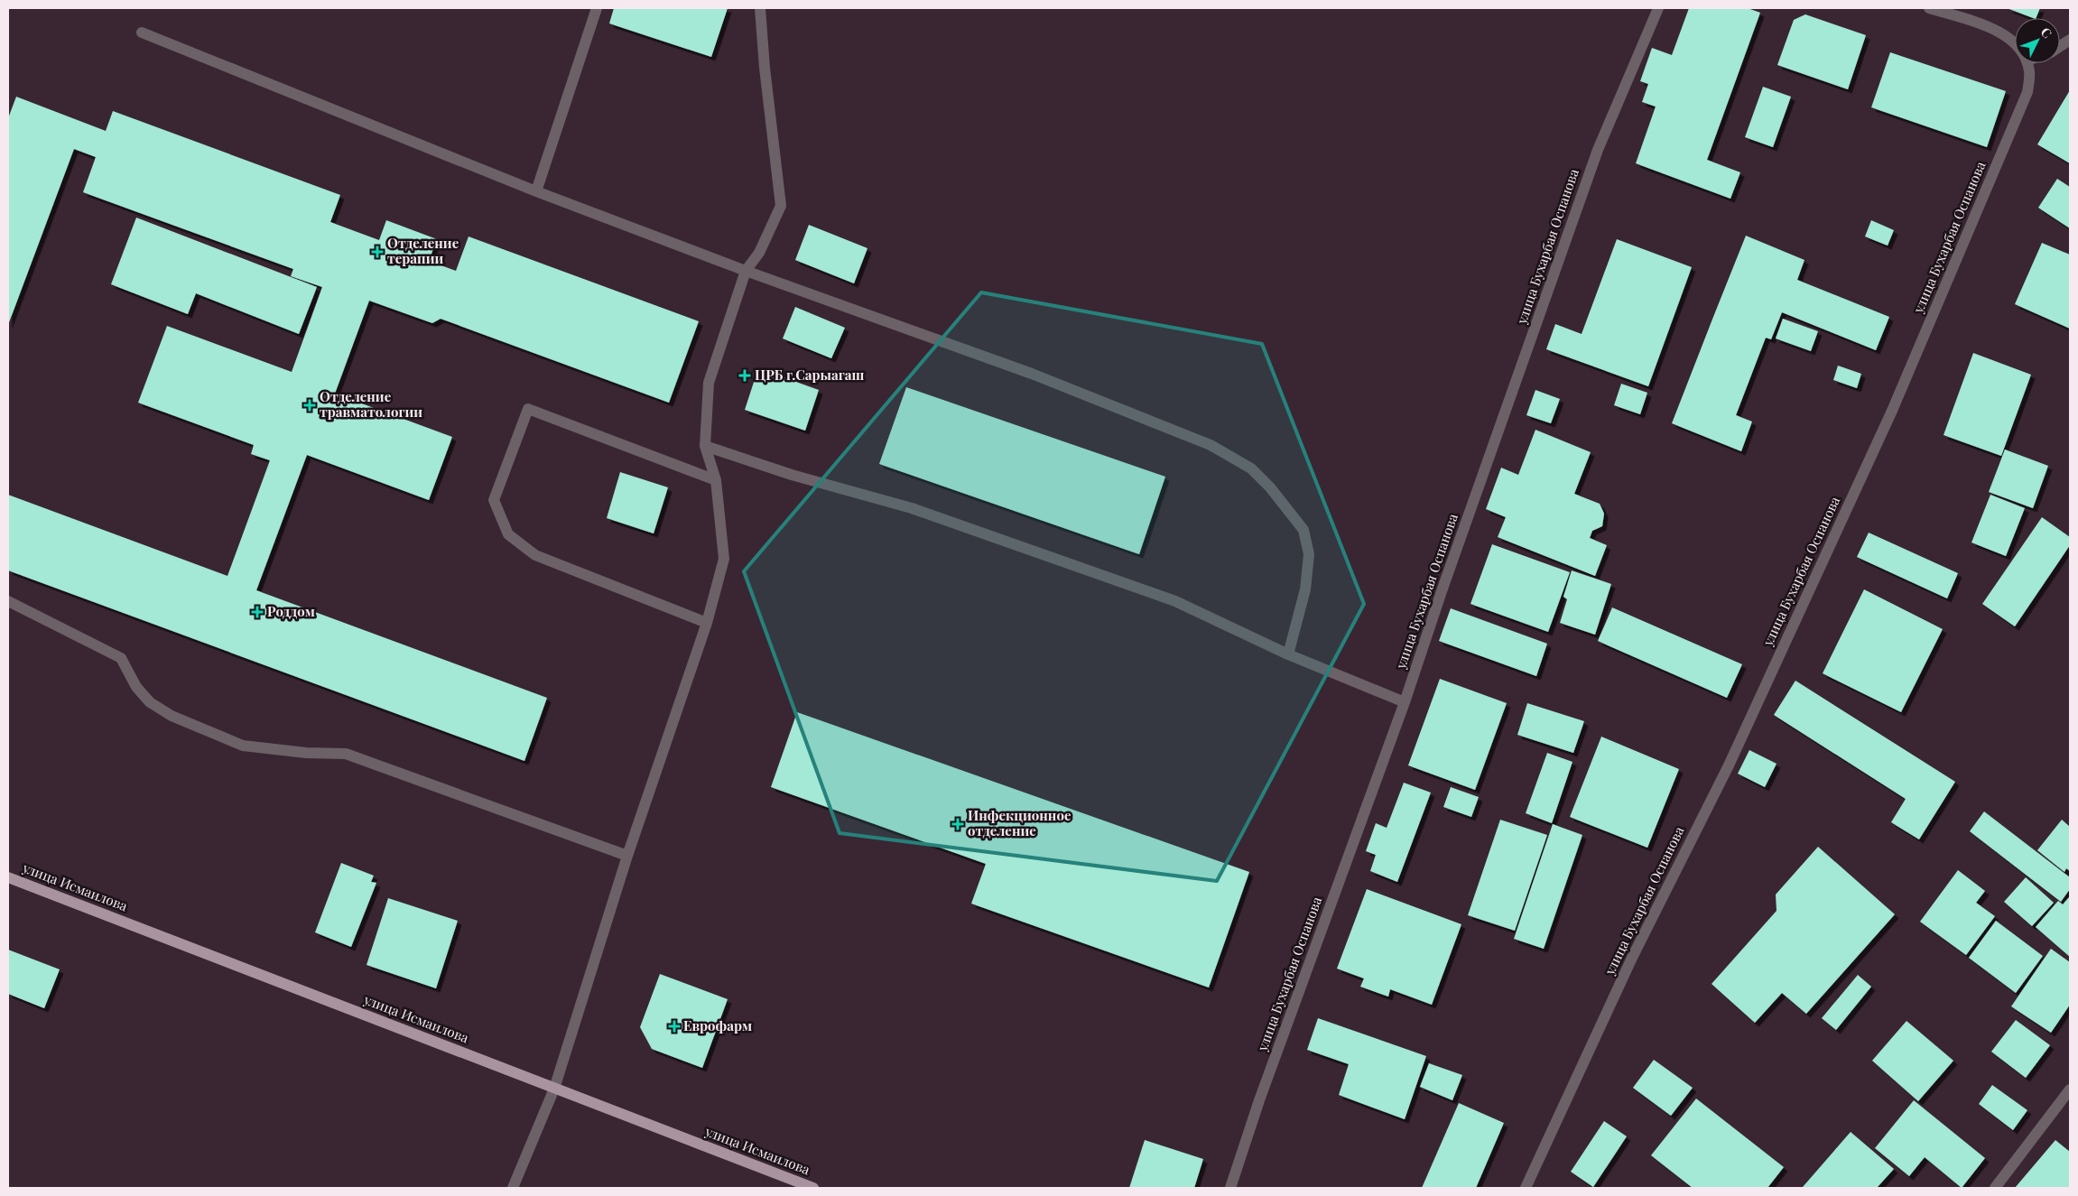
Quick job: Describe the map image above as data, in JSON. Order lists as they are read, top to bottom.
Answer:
{
  "streets": {
    "main road": ["улица Исмаилова"],
    "street": ["улица Бухарбая Оспанова"]
  },
  "places": {
    "health": [
      "Отделение терапии",
      "ЦРБ г.Сарыагаш",
      "Отделение травматологии",
      "Роддом",
      "Инфекционное отделение",
      "Еврофарм"
    ]
  },
  "north": "top right"
}
